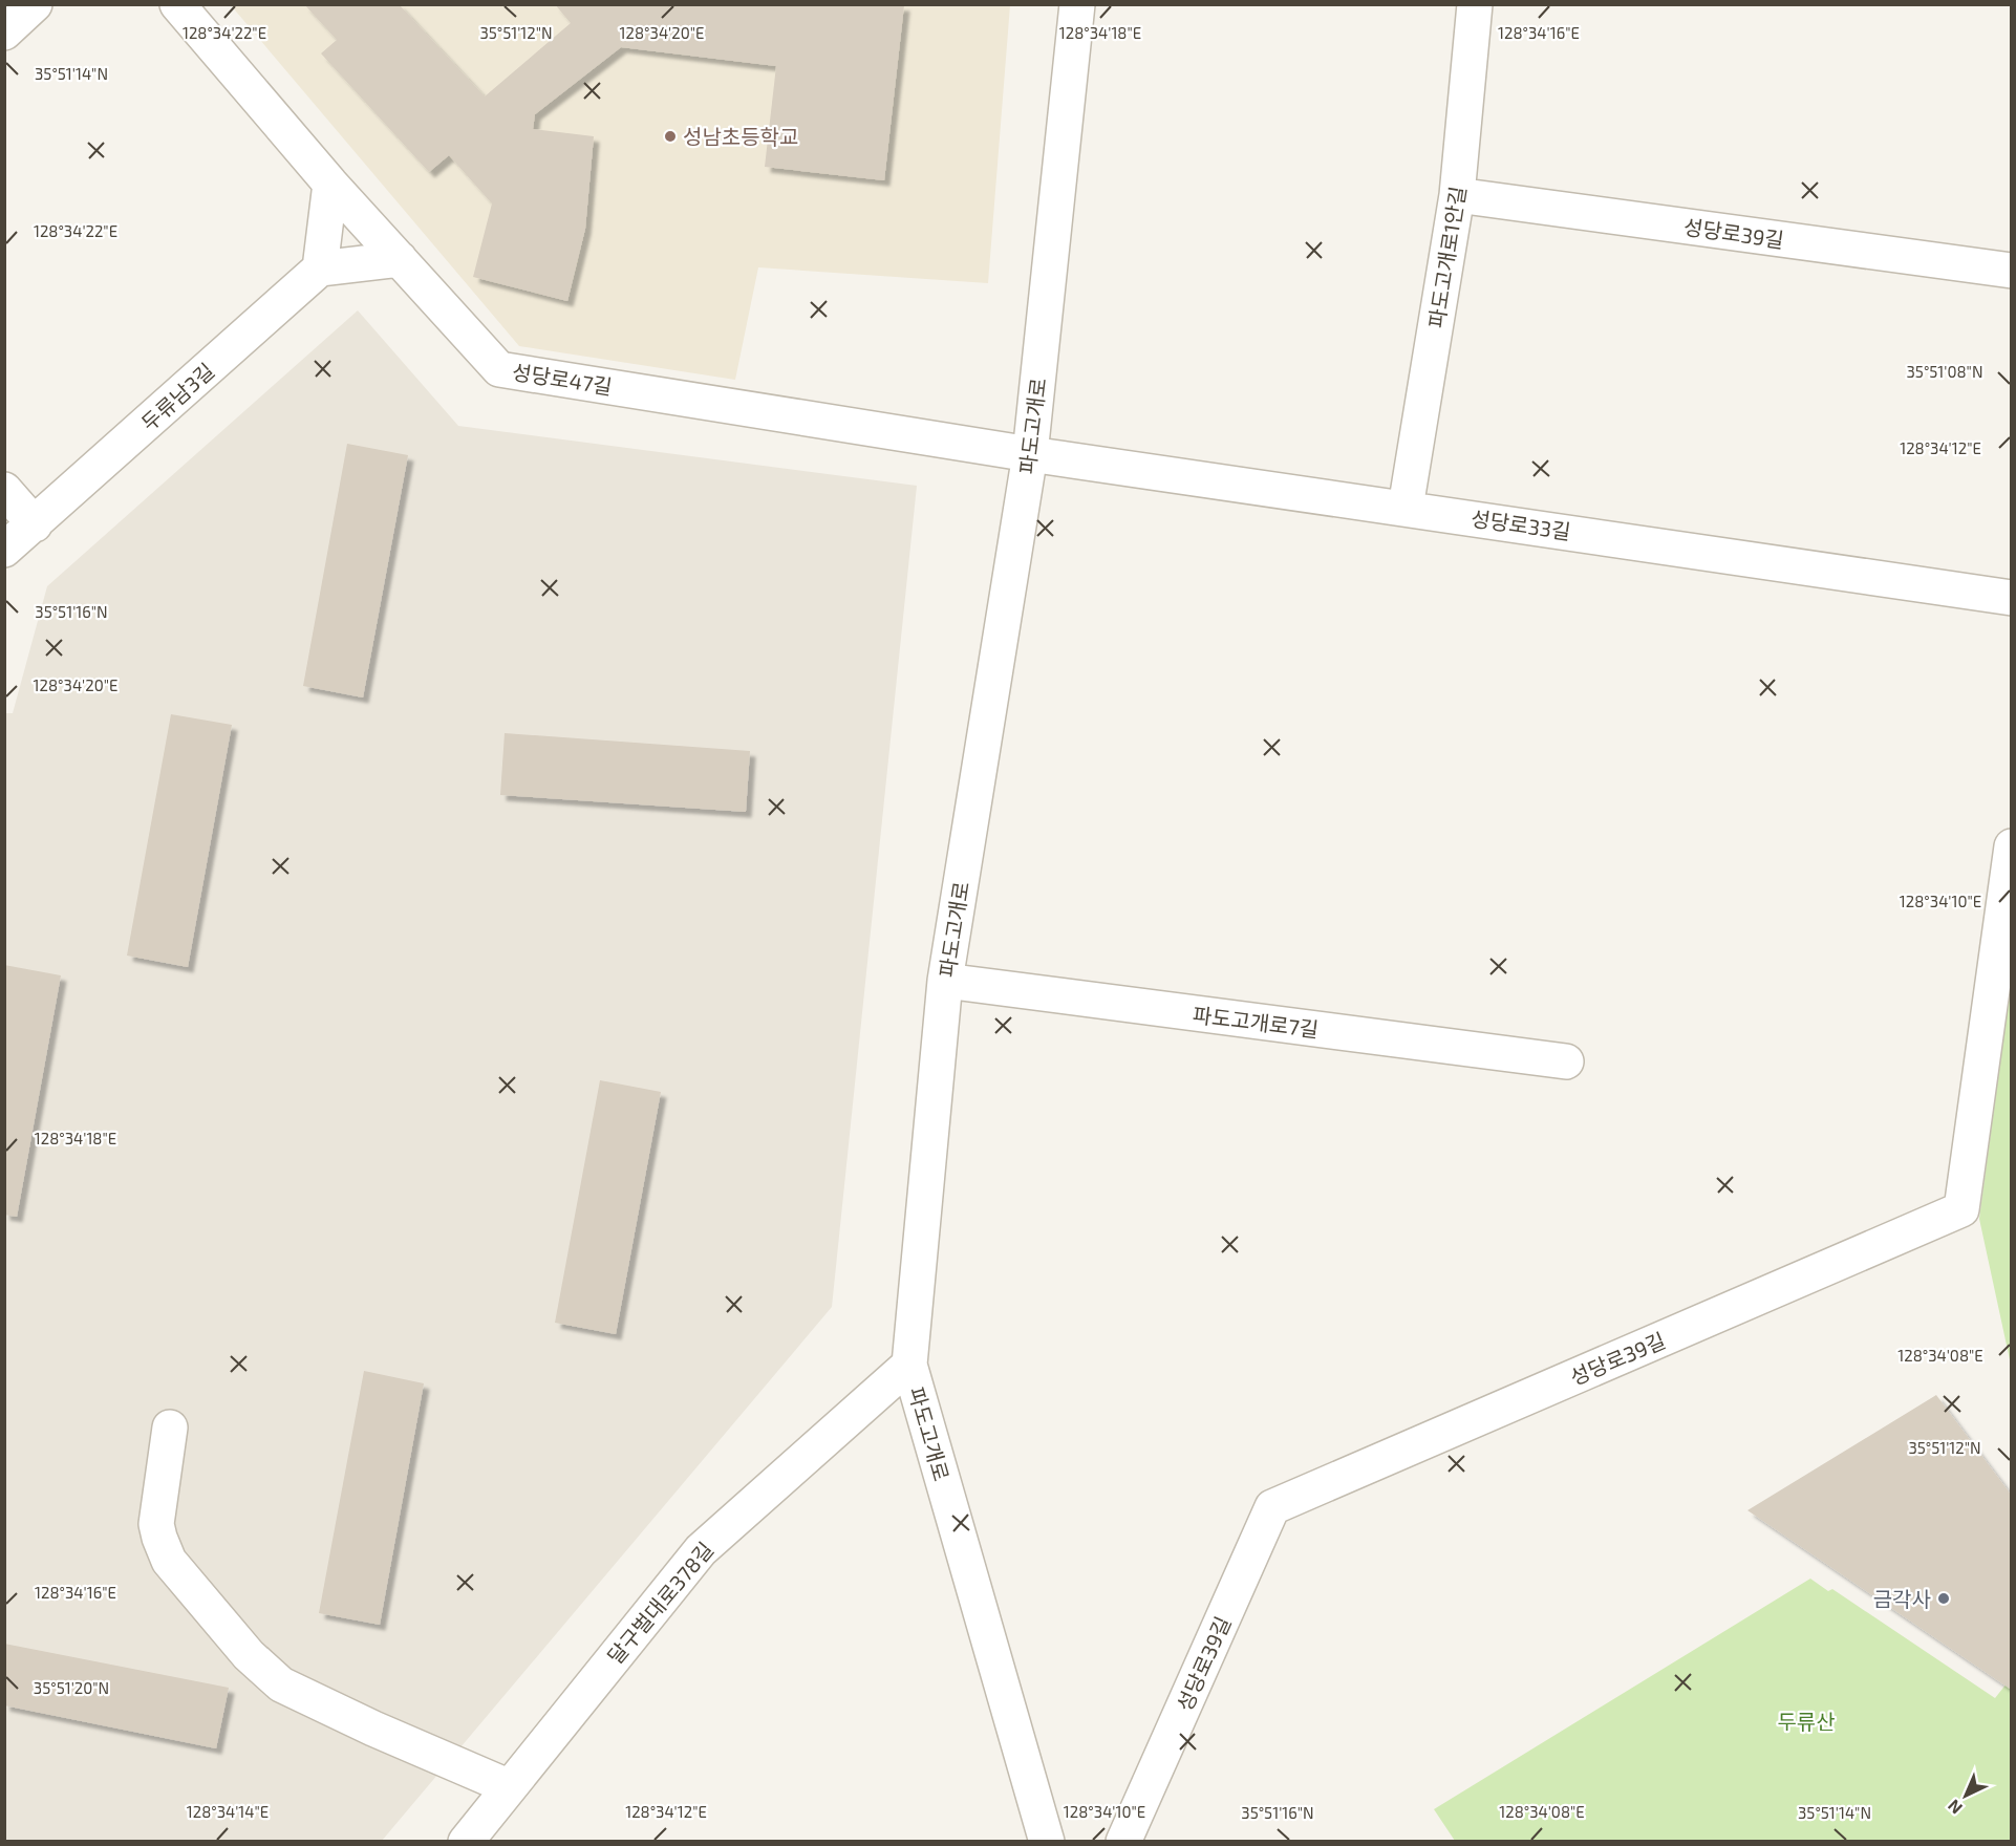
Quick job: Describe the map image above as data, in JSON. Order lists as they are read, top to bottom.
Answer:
{
  "streets": {
    "street": [
      "성당로39길",
      "파도고개로1안길",
      "성당로47길",
      "두류남3길",
      "파도고개로",
      "성당로33길",
      "파도고개로7길",
      "달구벌대로378길"
    ]
  },
  "crossings": [
    ["성당로39길", "파도고개로1안길"],
    ["파도고개로1안길", "성당로33길"],
    ["성당로47길", "파도고개로"],
    ["성당로47길", "성당로33길"],
    ["파도고개로", "성당로33길"],
    ["파도고개로", "파도고개로7길"],
    ["파도고개로", "달구벌대로378길"]
  ],
  "parks": ["두류산"],
  "places": ["성남초등학교", "금각사"],
  "north": "bottom left",
  "coordinates": [
    "35°51'12\"N",
    "128°34'22\"E",
    "128°34'20\"E",
    "128°34'18\"E",
    "128°34'16\"E",
    "35°51'14\"N",
    "35°51'08\"N",
    "128°34'12\"E",
    "35°51'16\"N",
    "128°34'10\"E",
    "128°34'08\"E",
    "35°51'20\"N",
    "128°34'14\"E"
  ]
}
